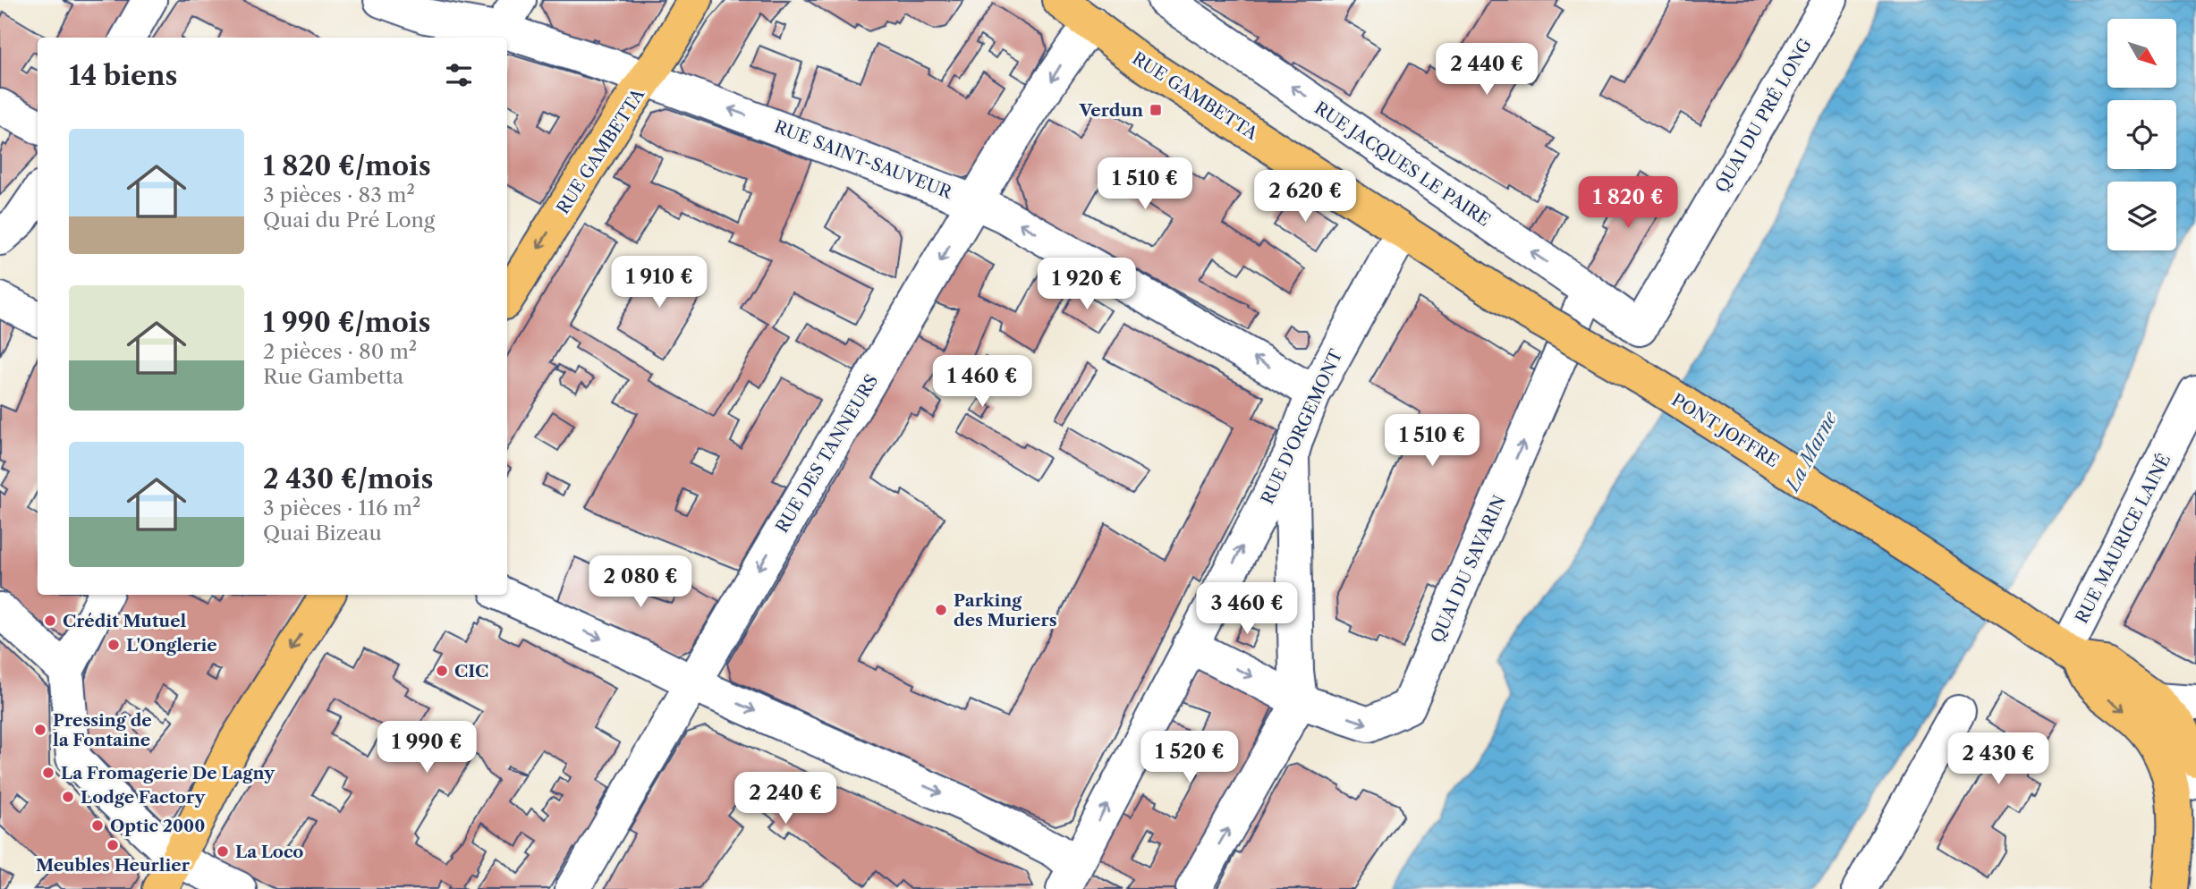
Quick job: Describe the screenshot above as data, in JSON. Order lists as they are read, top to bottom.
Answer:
{
  "streets": {
    "main road": ["RUE GAMBETTA", "PONT JOFFRE"],
    "street": [
      "QUAI DU PRÉ LONG",
      "RUE SAINT-SAUVEUR",
      "RUE JACQUES LE PAIRE",
      "RUE D'ORGEMONT",
      "RUE DES TANNEURS",
      "RUE MAURICE LAINÉ",
      "QUAI DU SAVARIN"
    ]
  },
  "crossings": [
    ["RUE GAMBETTA", "RUE SAINT-SAUVEUR"],
    ["RUE GAMBETTA", "RUE D'ORGEMONT"],
    ["RUE GAMBETTA", "PONT JOFFRE"],
    ["RUE GAMBETTA", "RUE DES TANNEURS"],
    ["QUAI DU PRÉ LONG", "RUE JACQUES LE PAIRE"],
    ["RUE SAINT-SAUVEUR", "RUE D'ORGEMONT"],
    ["RUE SAINT-SAUVEUR", "RUE DES TANNEURS"],
    ["RUE JACQUES LE PAIRE", "QUAI DU SAVARIN"],
    ["RUE D'ORGEMONT", "QUAI DU SAVARIN"],
    ["PONT JOFFRE", "RUE MAURICE LAINÉ"]
  ],
  "one_way": ["RUE SAINT-SAUVEUR", "RUE JACQUES LE PAIRE", "RUE DES TANNEURS"],
  "water": ["La Marne"],
  "places": {
    "transit": ["Verdun"],
    "other": [
      "Parking des Muriers",
      "Crédit Mutuel",
      "L'Onglerie",
      "CIC",
      "Pressing de la Fontaine",
      "La Fromagerie De Lagny",
      "Lodge Factory",
      "Optic 2000",
      "Meubles Heurlier",
      "La Loco"
    ]
  },
  "north": "bottom right",
  "page": {
    "heading": "14 biens",
    "price": [
      "2 440 €",
      "1 510 €",
      "2 620 €",
      "1 820 €",
      "1 910 €",
      "1 920 €",
      "1 460 €",
      "1 510 €",
      "2 080 €",
      "3 460 €",
      "1 990 €",
      "1 520 €",
      "2 430 €",
      "2 240 €"
    ],
    "list": [
      {
        "name": "1 820 €/mois",
        "note": "3 pièces · 83 m² · Quai du Pré Long"
      },
      {
        "name": "1 990 €/mois",
        "note": "2 pièces · 80 m² · Rue Gambetta"
      },
      {
        "name": "2 430 €/mois",
        "note": "3 pièces · 116 m² · Quai Bizeau"
      }
    ]
  }
}
